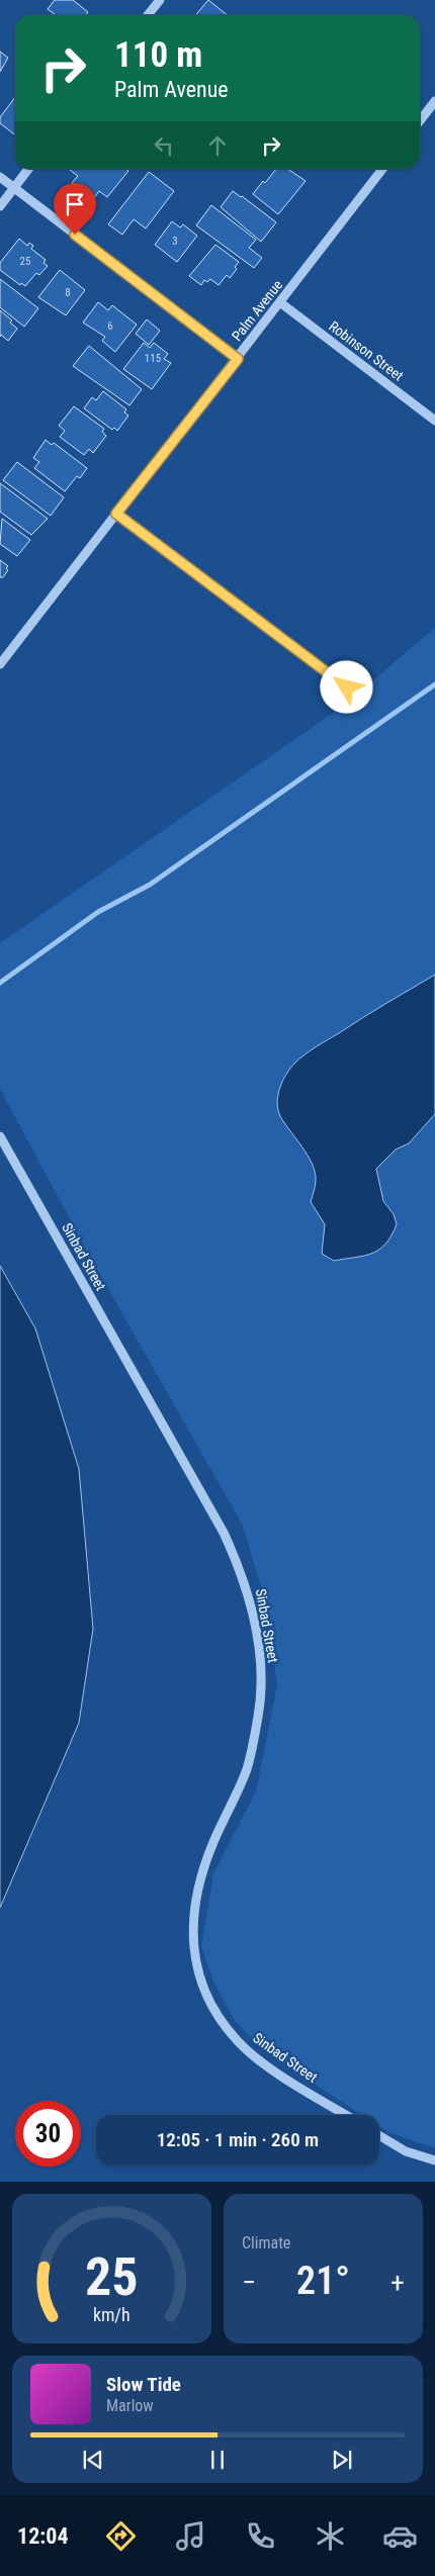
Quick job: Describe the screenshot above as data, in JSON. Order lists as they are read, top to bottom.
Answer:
{
  "streets": {
    "street": ["Palm Avenue", "Robinson Street", "Sinbad Street"]
  },
  "crossings": [
    ["Palm Avenue", "Robinson Street"]
  ],
  "house_numbers": [
    "3",
    "25",
    "8",
    "6",
    "115"
  ],
  "page": {
    "turn": ["110 m", "Palm Avenue"],
    "limit": "30",
    "trip": "12:05 · 1 min · 260 m",
    "tile": "Climate",
    "heat": ["−", "21°", "+"],
    "song": ["Slow Tide", "Marlow"],
    "tabs": "12:04",
    "gauge": ["25", "km/h"]
  }
}
